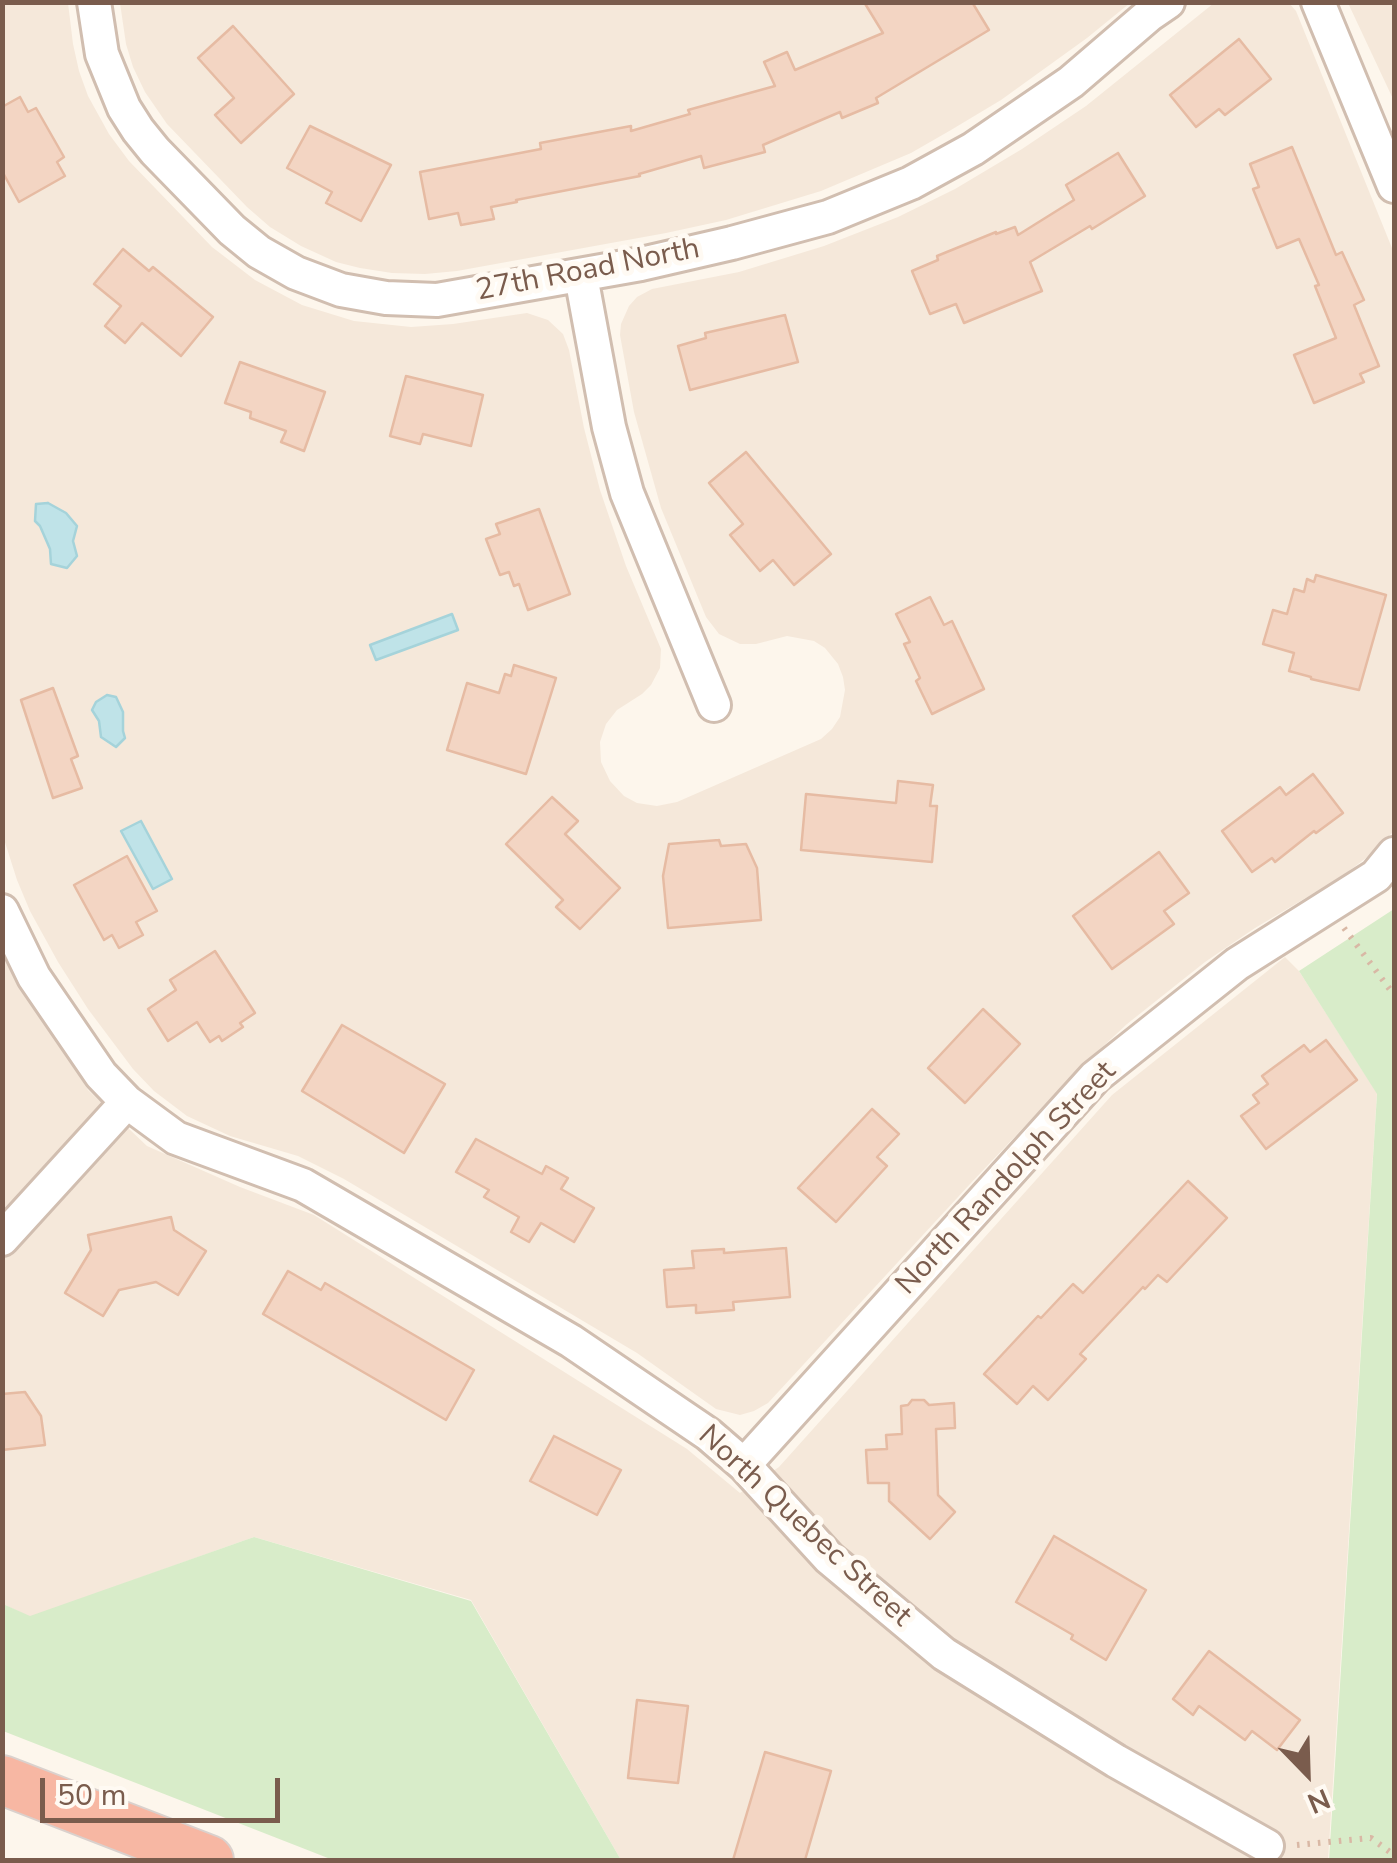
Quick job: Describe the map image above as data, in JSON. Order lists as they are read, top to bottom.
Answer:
{
  "streets": {
    "street": ["27th Road North", "North Randolph Street", "North Quebec Street"]
  },
  "crossings": [
    ["North Randolph Street", "North Quebec Street"]
  ],
  "scale_bar": "50 m",
  "north": "bottom right"
}
